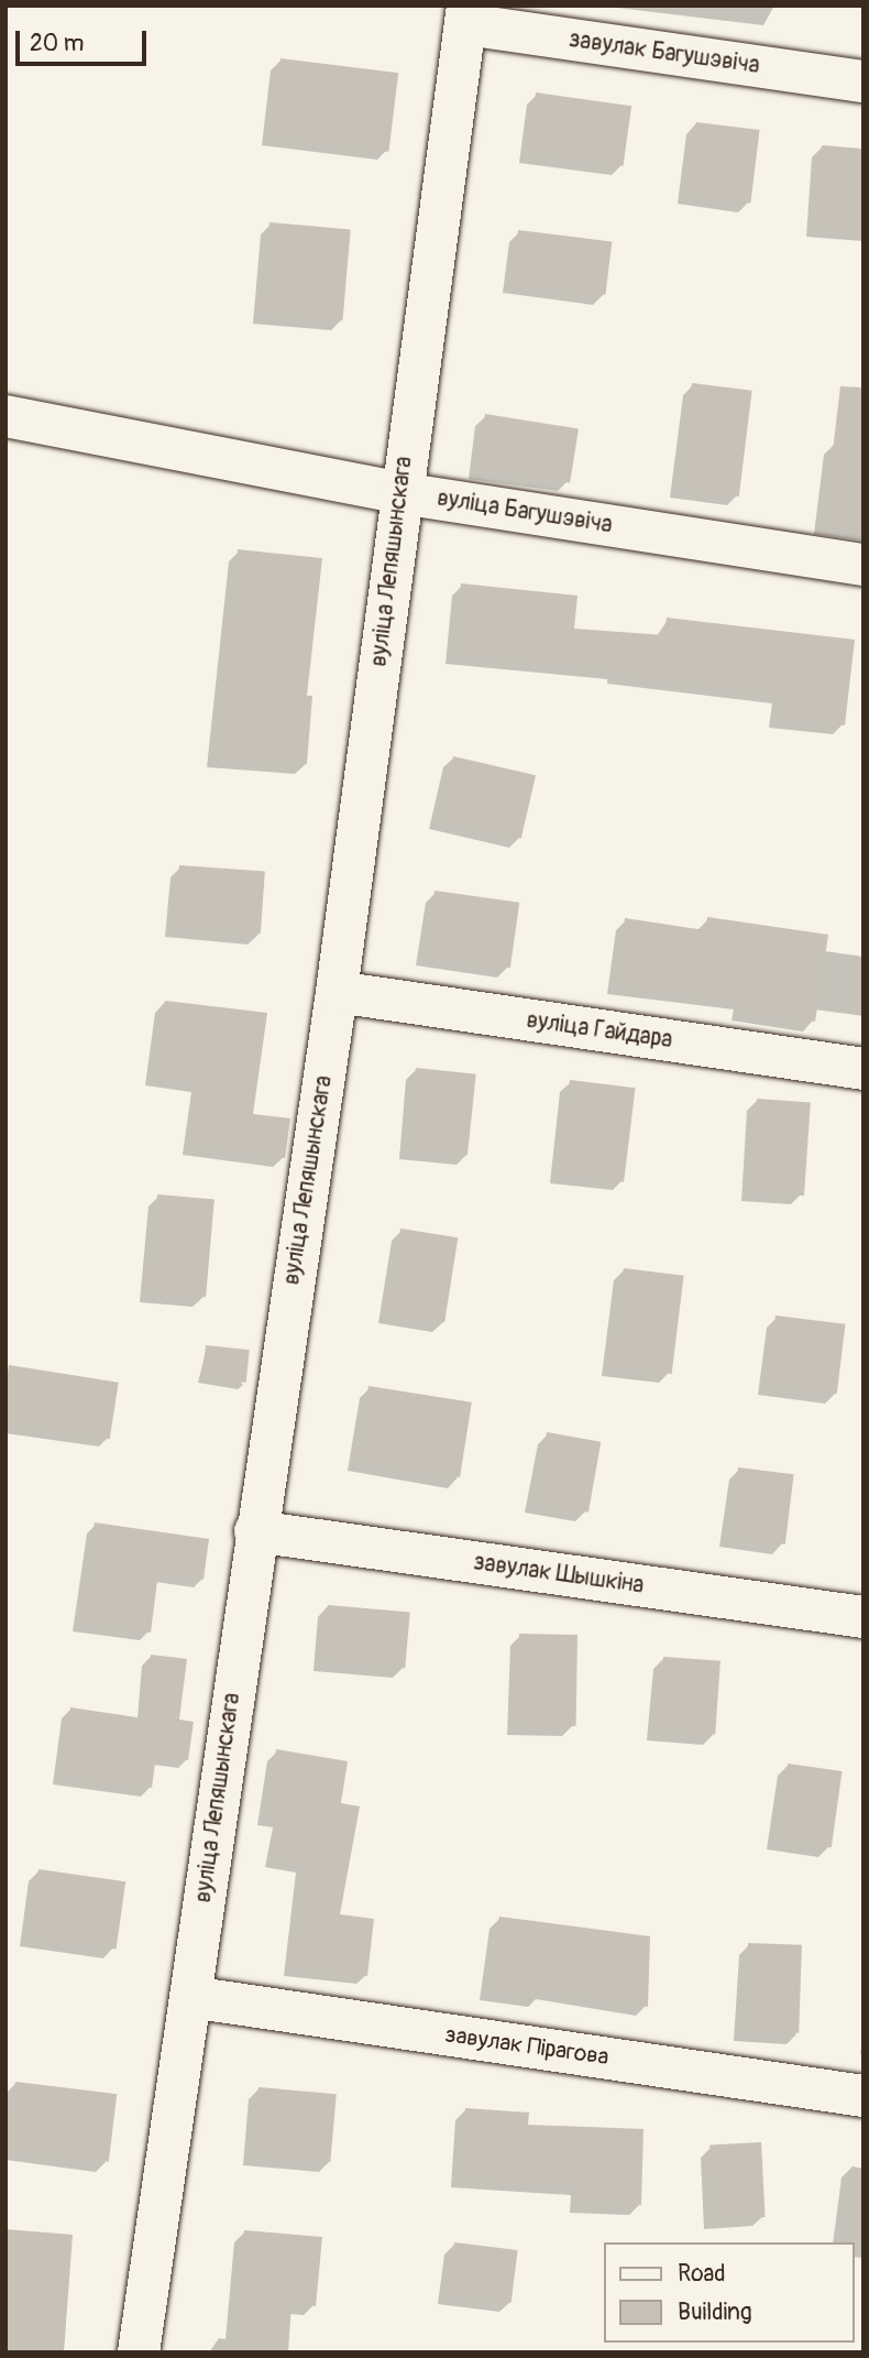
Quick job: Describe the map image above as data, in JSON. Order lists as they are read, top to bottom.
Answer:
{
  "streets": {
    "street": [
      "завулак Багушэвіча",
      "вуліца Багушэвіча",
      "вуліца Лепяшынскага",
      "вуліца Гайдара",
      "завулак Шышкіна",
      "завулак Пірагова"
    ]
  },
  "crossings": [
    ["завулак Багушэвіча", "вуліца Лепяшынскага"],
    ["вуліца Багушэвіча", "вуліца Лепяшынскага"],
    ["вуліца Лепяшынскага", "вуліца Гайдара"],
    ["вуліца Лепяшынскага", "завулак Шышкіна"],
    ["вуліца Лепяшынскага", "завулак Пірагова"]
  ],
  "legend": ["Road", "Building"],
  "scale_bar": "20 m"
}
